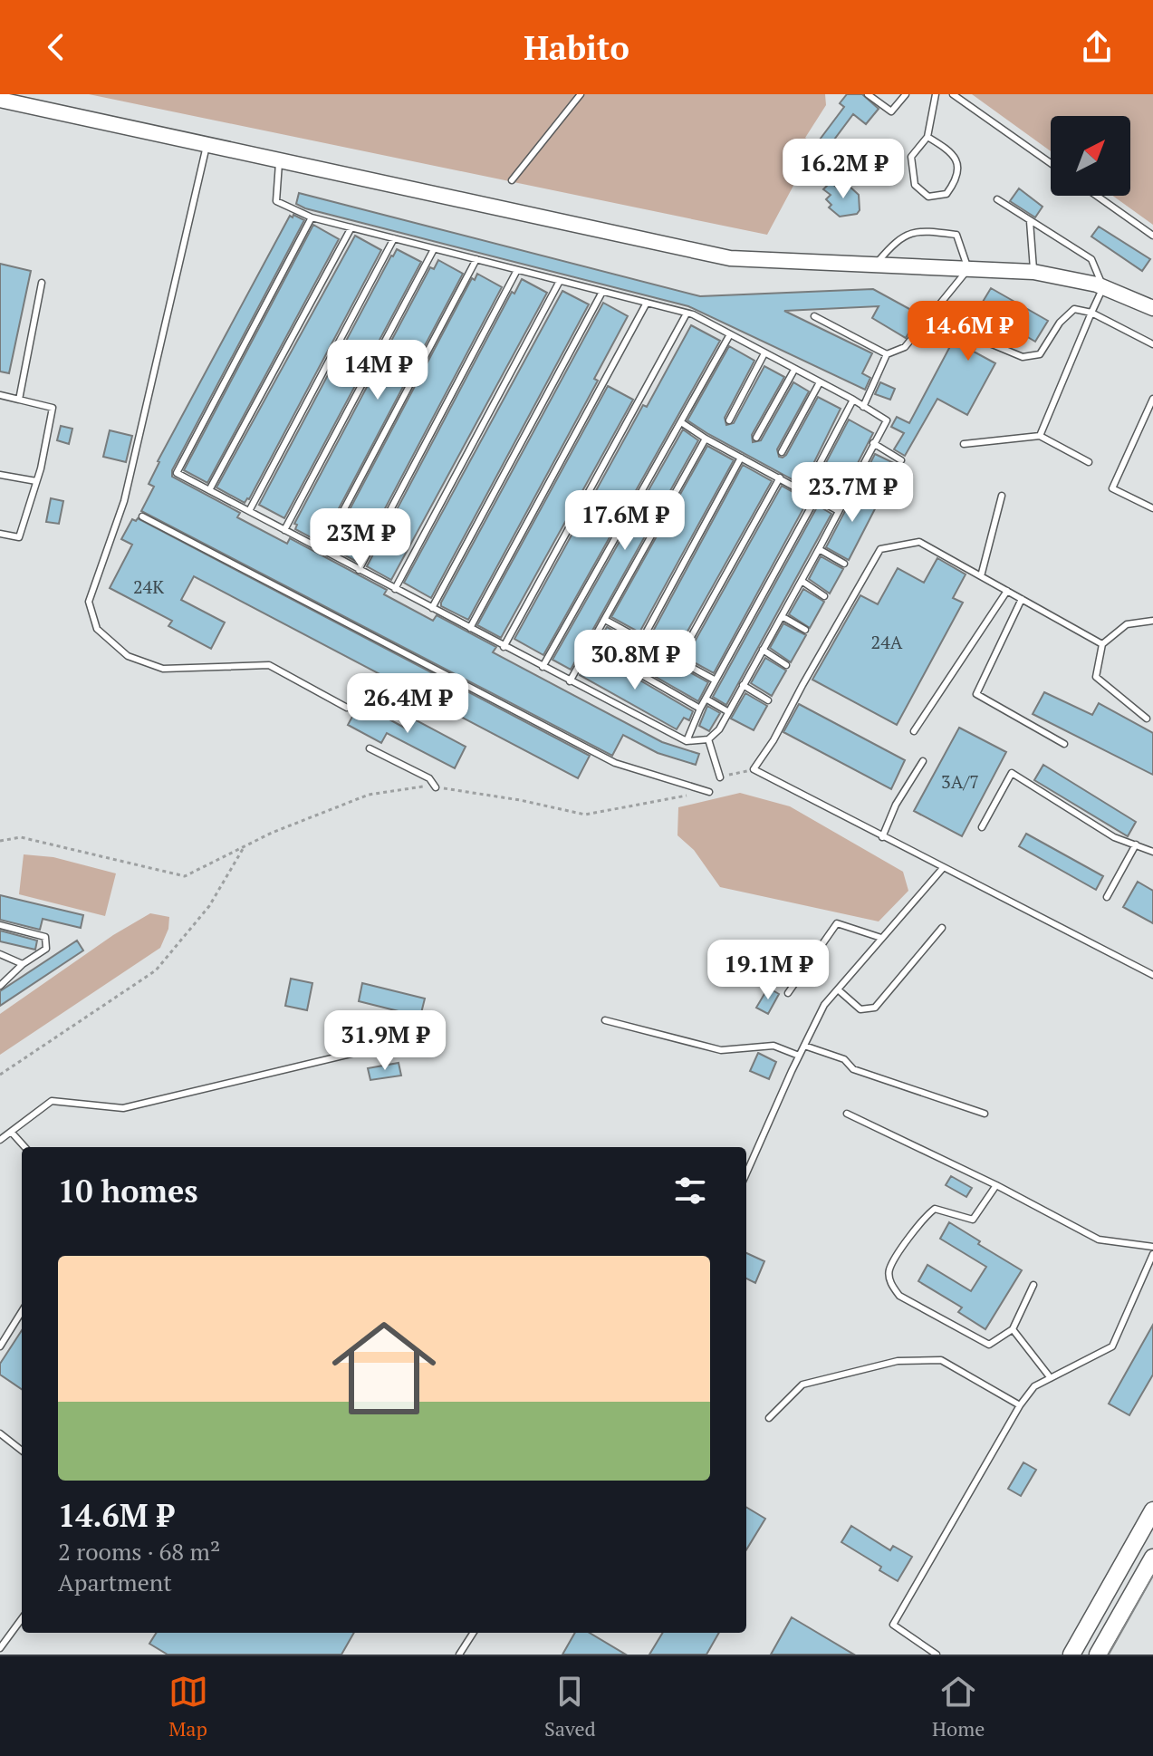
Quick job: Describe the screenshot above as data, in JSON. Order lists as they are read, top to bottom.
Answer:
{
  "house_numbers": ["24К", "24А", "3А/7"],
  "north": "top right",
  "page": {
    "header": "Habito",
    "price": [
      "16.2M ₽",
      "14.6M ₽",
      "14M ₽",
      "23.7M ₽",
      "17.6M ₽",
      "23M ₽",
      "30.8M ₽",
      "26.4M ₽",
      "19.1M ₽",
      "31.9M ₽"
    ],
    "heading": "10 homes",
    "list": [
      {
        "name": "14.6M ₽",
        "note": "2 rooms · 68 m² · Apartment"
      }
    ],
    "tabs": ["Map", "Saved", "Home"]
  }
}
